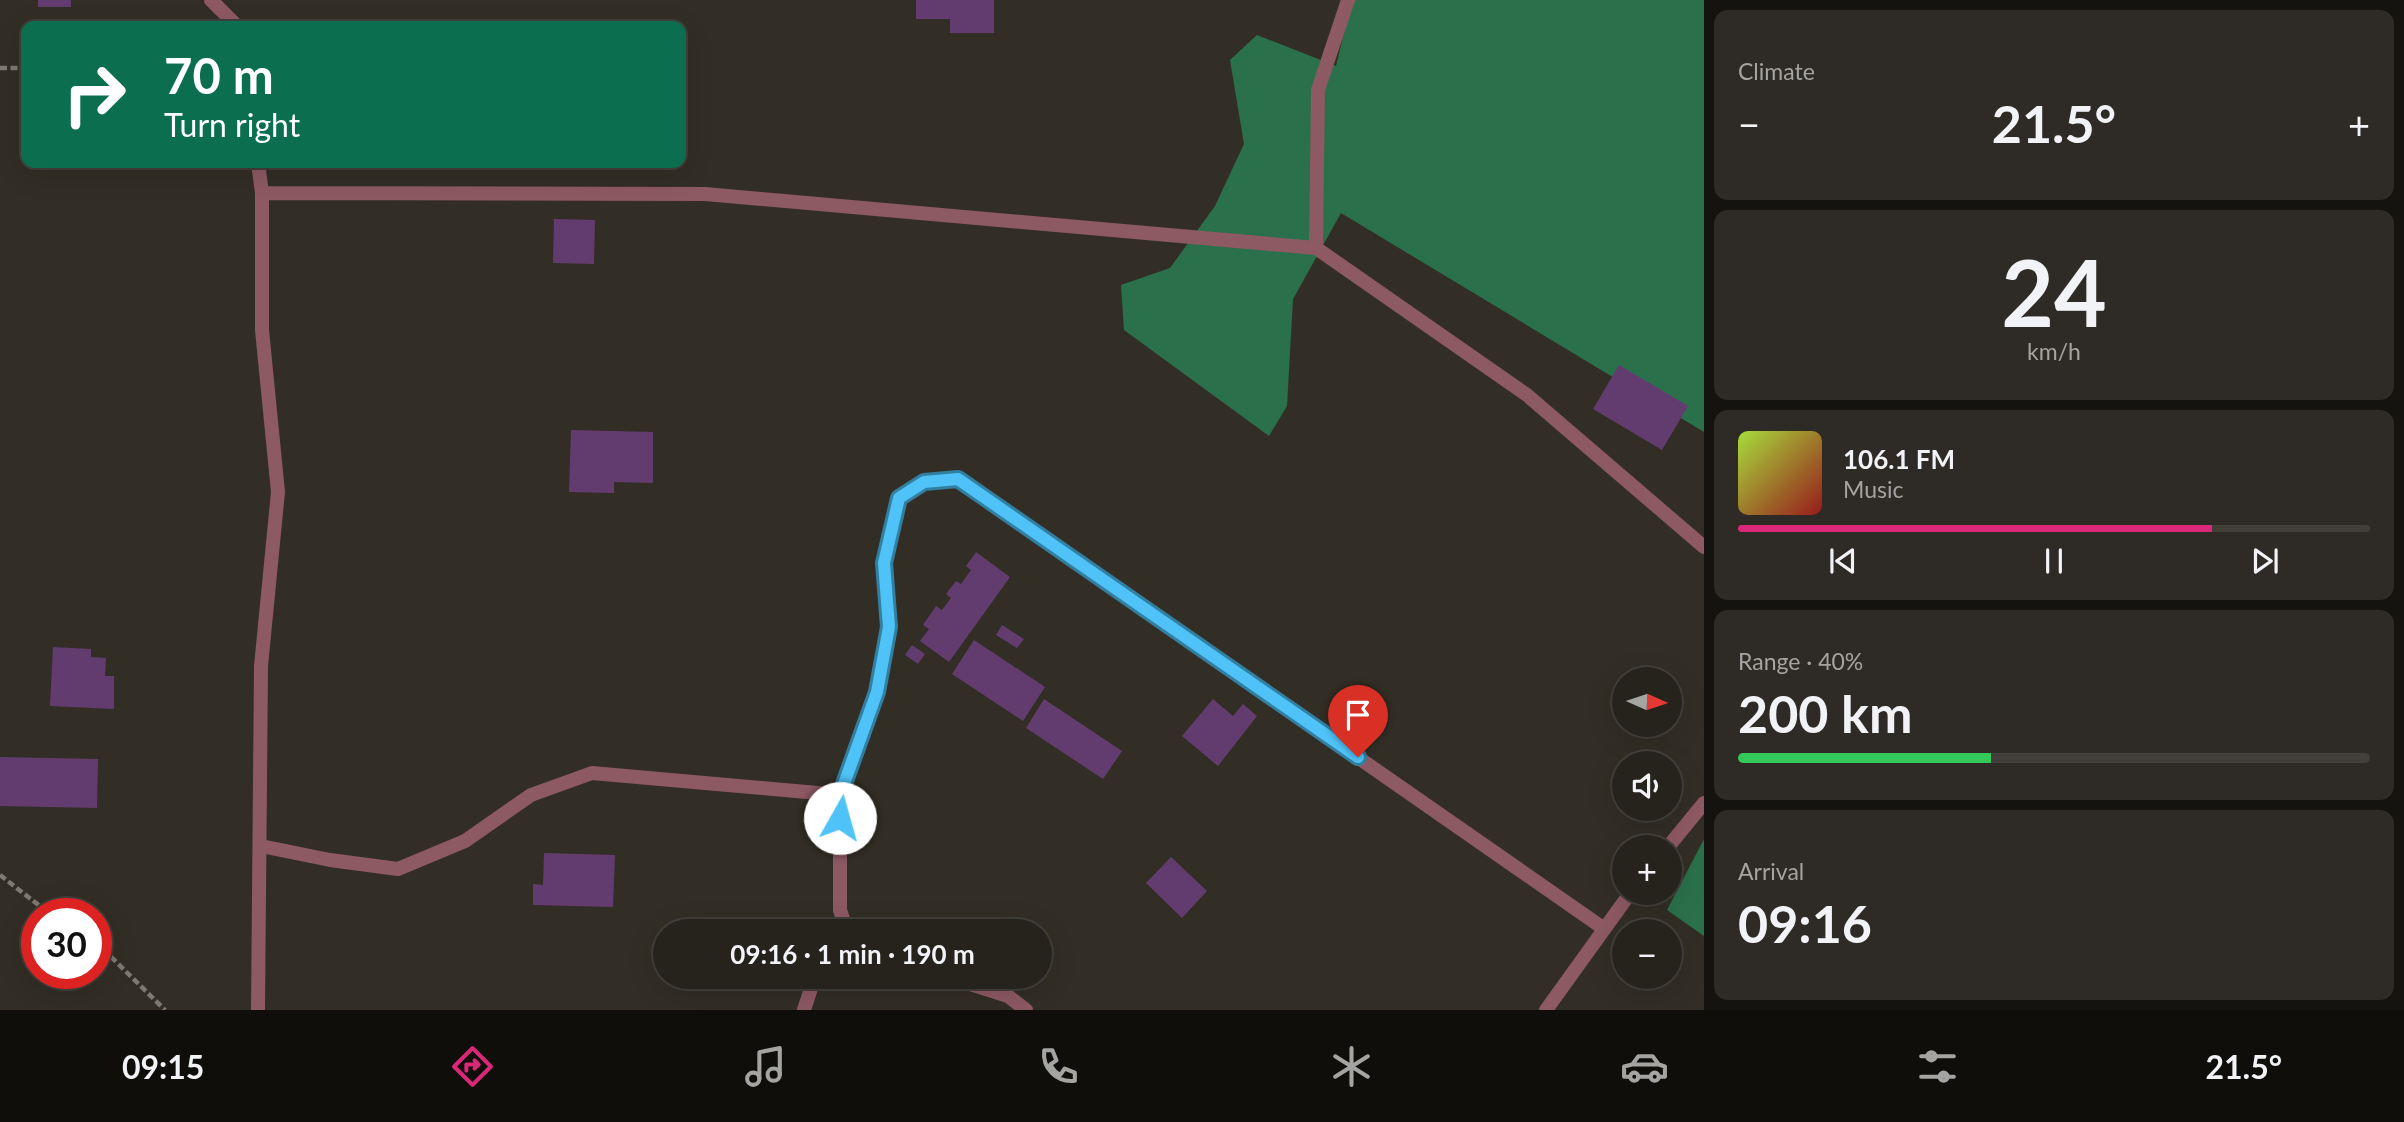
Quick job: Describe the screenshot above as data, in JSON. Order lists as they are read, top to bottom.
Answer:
{
  "north": "right",
  "page": {
    "tile": [
      "Climate",
      ["24", "km/h"],
      ["Range · 40%", "200 km"],
      ["Arrival", "09:16"]
    ],
    "turn": ["70 m", "Turn right"],
    "heat": ["−", "21.5°", "+"],
    "song": ["106.1 FM", "Music"],
    "map_buttons": ["+", "−"],
    "limit": "30",
    "trip": "09:16 · 1 min · 190 m",
    "tabs": ["09:15", "21.5°"]
  }
}
